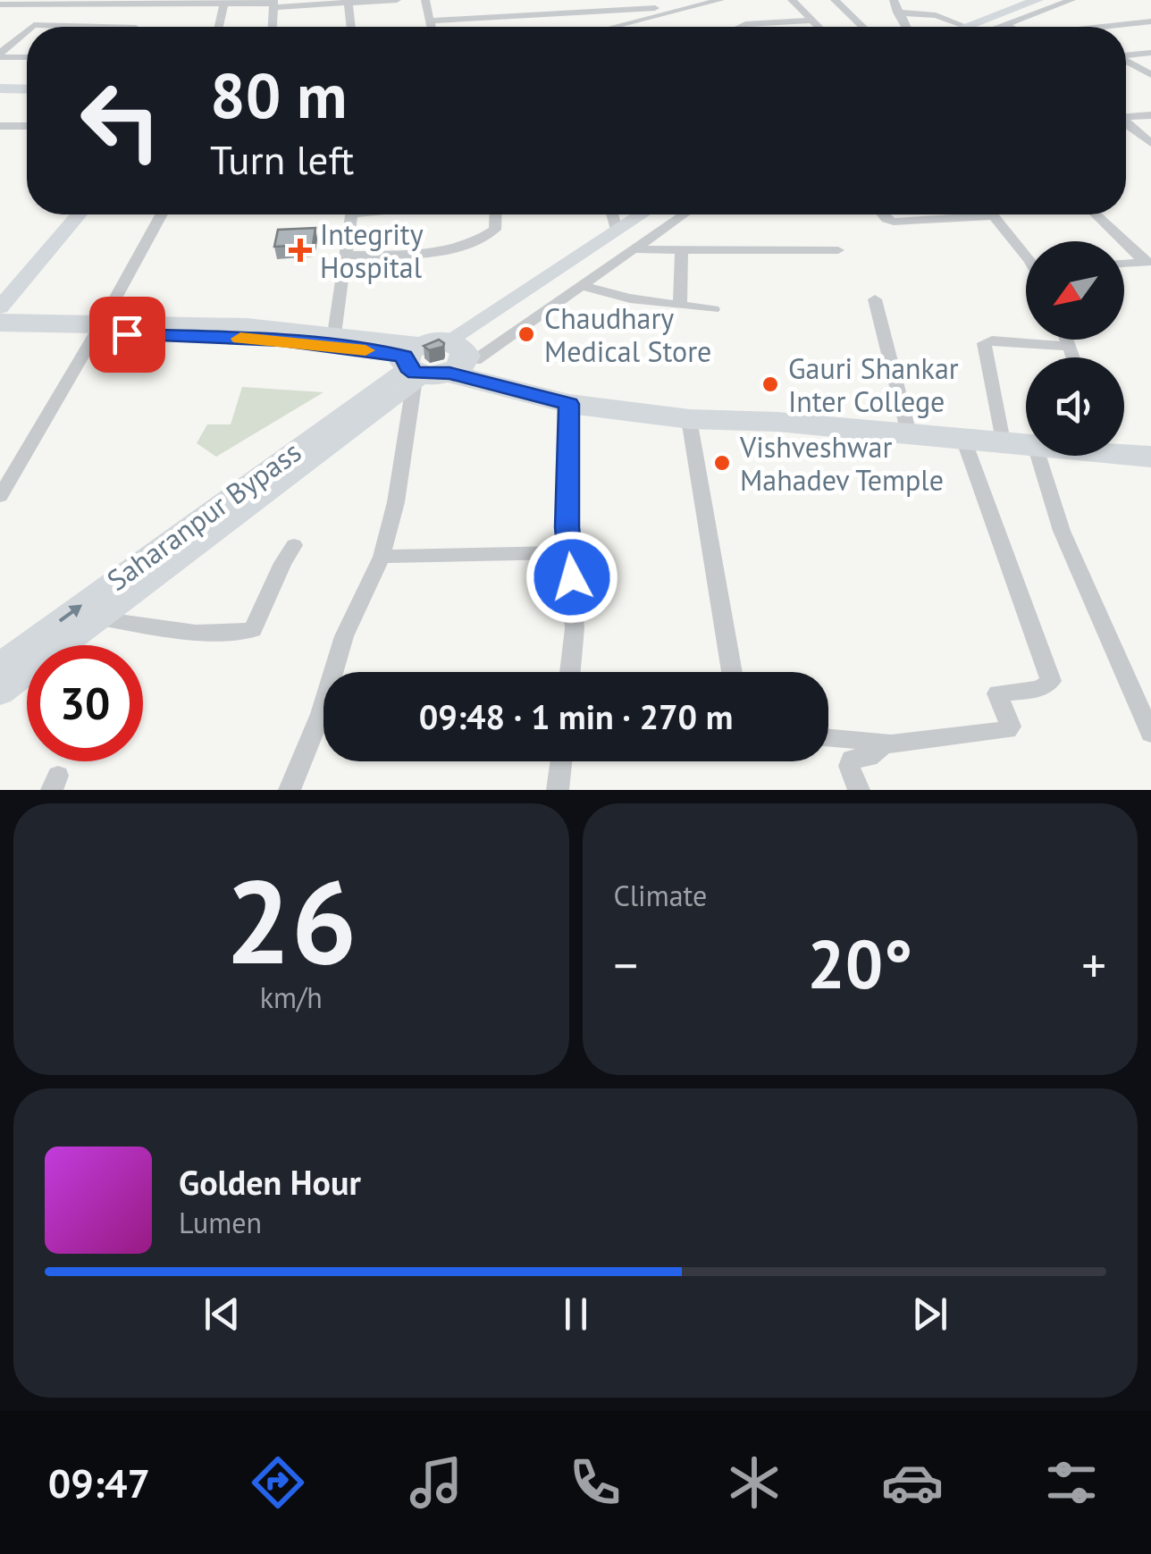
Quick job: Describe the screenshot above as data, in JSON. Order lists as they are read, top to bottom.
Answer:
{
  "streets": {
    "street": ["Saharanpur Bypass"]
  },
  "places": {
    "health": ["Integrity Hospital"],
    "other": ["Chaudhary Medical Store", "Gauri Shankar Inter College", "Vishveshwar Mahadev Temple"]
  },
  "north": "bottom left",
  "page": {
    "turn": ["80 m", "Turn left"],
    "limit": "30",
    "trip": "09:48 · 1 min · 270 m",
    "tile": [
      ["26", "km/h"],
      "Climate"
    ],
    "heat": ["−", "20°", "+"],
    "song": ["Golden Hour", "Lumen"],
    "tabs": "09:47"
  }
}
